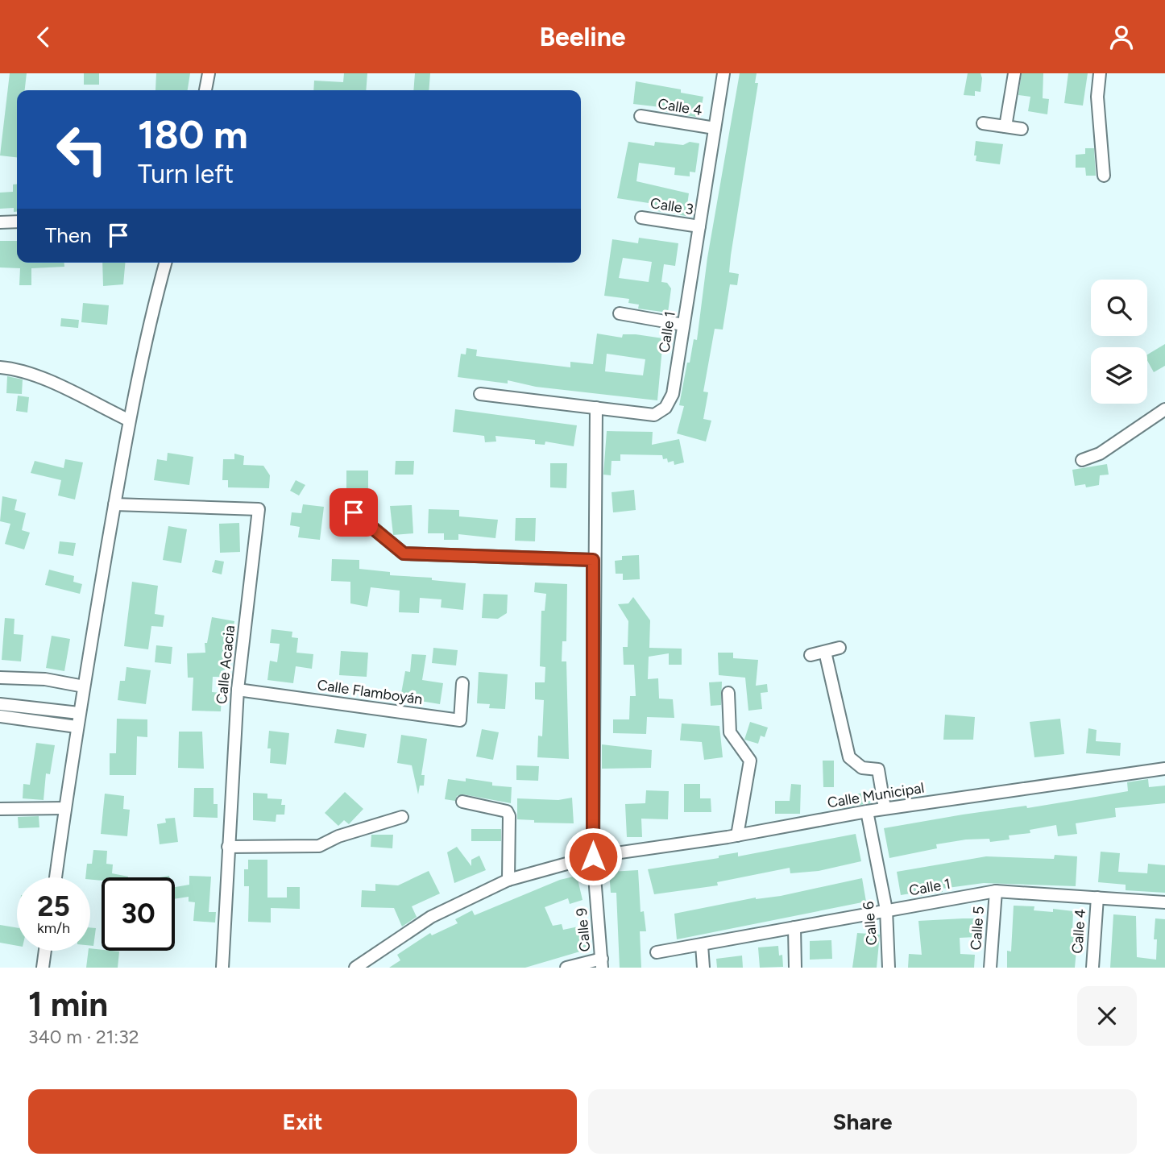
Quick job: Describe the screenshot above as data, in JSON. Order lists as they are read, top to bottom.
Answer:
{
  "streets": {
    "street": [
      "Calle 4",
      "Calle 3",
      "Calle 1",
      "Calle Acacia",
      "Calle Flamboyán",
      "Calle Municipal",
      "Calle 6",
      "Calle 5",
      "Calle 9"
    ]
  },
  "crossings": [
    ["Calle 4", "Calle 1"],
    ["Calle 3", "Calle 1"],
    ["Calle 1", "Calle 6"],
    ["Calle 1", "Calle 5"],
    ["Calle 1", "Calle 9"],
    ["Calle Acacia", "Calle Flamboyán"],
    ["Calle Municipal", "Calle 6"],
    ["Calle Municipal", "Calle 9"]
  ],
  "page": {
    "header": "Beeline",
    "turn": ["180 m", "Turn left"],
    "then": "Then",
    "speed": "25 km/h",
    "limit": "30",
    "heading": ["1 min", "340 m · 21:32"],
    "buttons": ["Exit", "Share"]
  }
}
